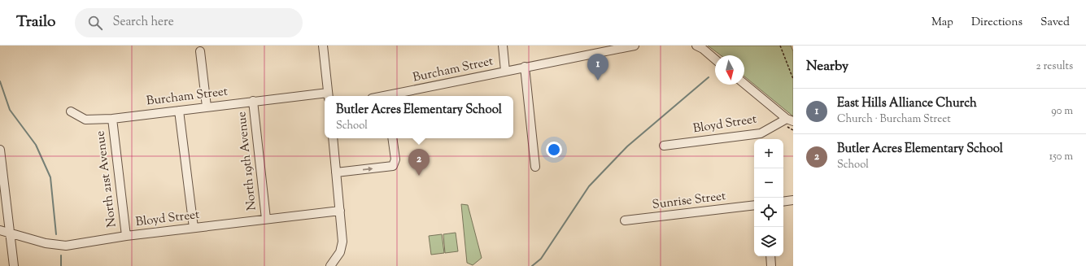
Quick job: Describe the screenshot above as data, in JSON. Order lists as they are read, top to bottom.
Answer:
{
  "streets": {
    "street": [
      "Burcham Street",
      "Bloyd Street",
      "North 19th Avenue",
      "North 21st Avenue",
      "Sunrise Street"
    ]
  },
  "crossings": [
    ["Burcham Street", "North 19th Avenue"],
    ["Burcham Street", "North 21st Avenue"],
    ["Bloyd Street", "North 19th Avenue"],
    ["Bloyd Street", "North 21st Avenue"]
  ],
  "north": "bottom",
  "page": {
    "header": "Trailo",
    "search": "Search here",
    "nav": ["Map", "Directions", "Saved"],
    "heading": ["Nearby", "2 results"],
    "pins": ["1", "2"],
    "list": [
      {
        "mark": "1",
        "name": "East Hills Alliance Church",
        "note": "Church · Burcham Street",
        "value": "90 m"
      },
      {
        "mark": "2",
        "name": "Butler Acres Elementary School",
        "note": "School",
        "value": "150 m"
      }
    ],
    "popup": ["Butler Acres Elementary School", "School"],
    "map_buttons": ["+", "−"]
  }
}
